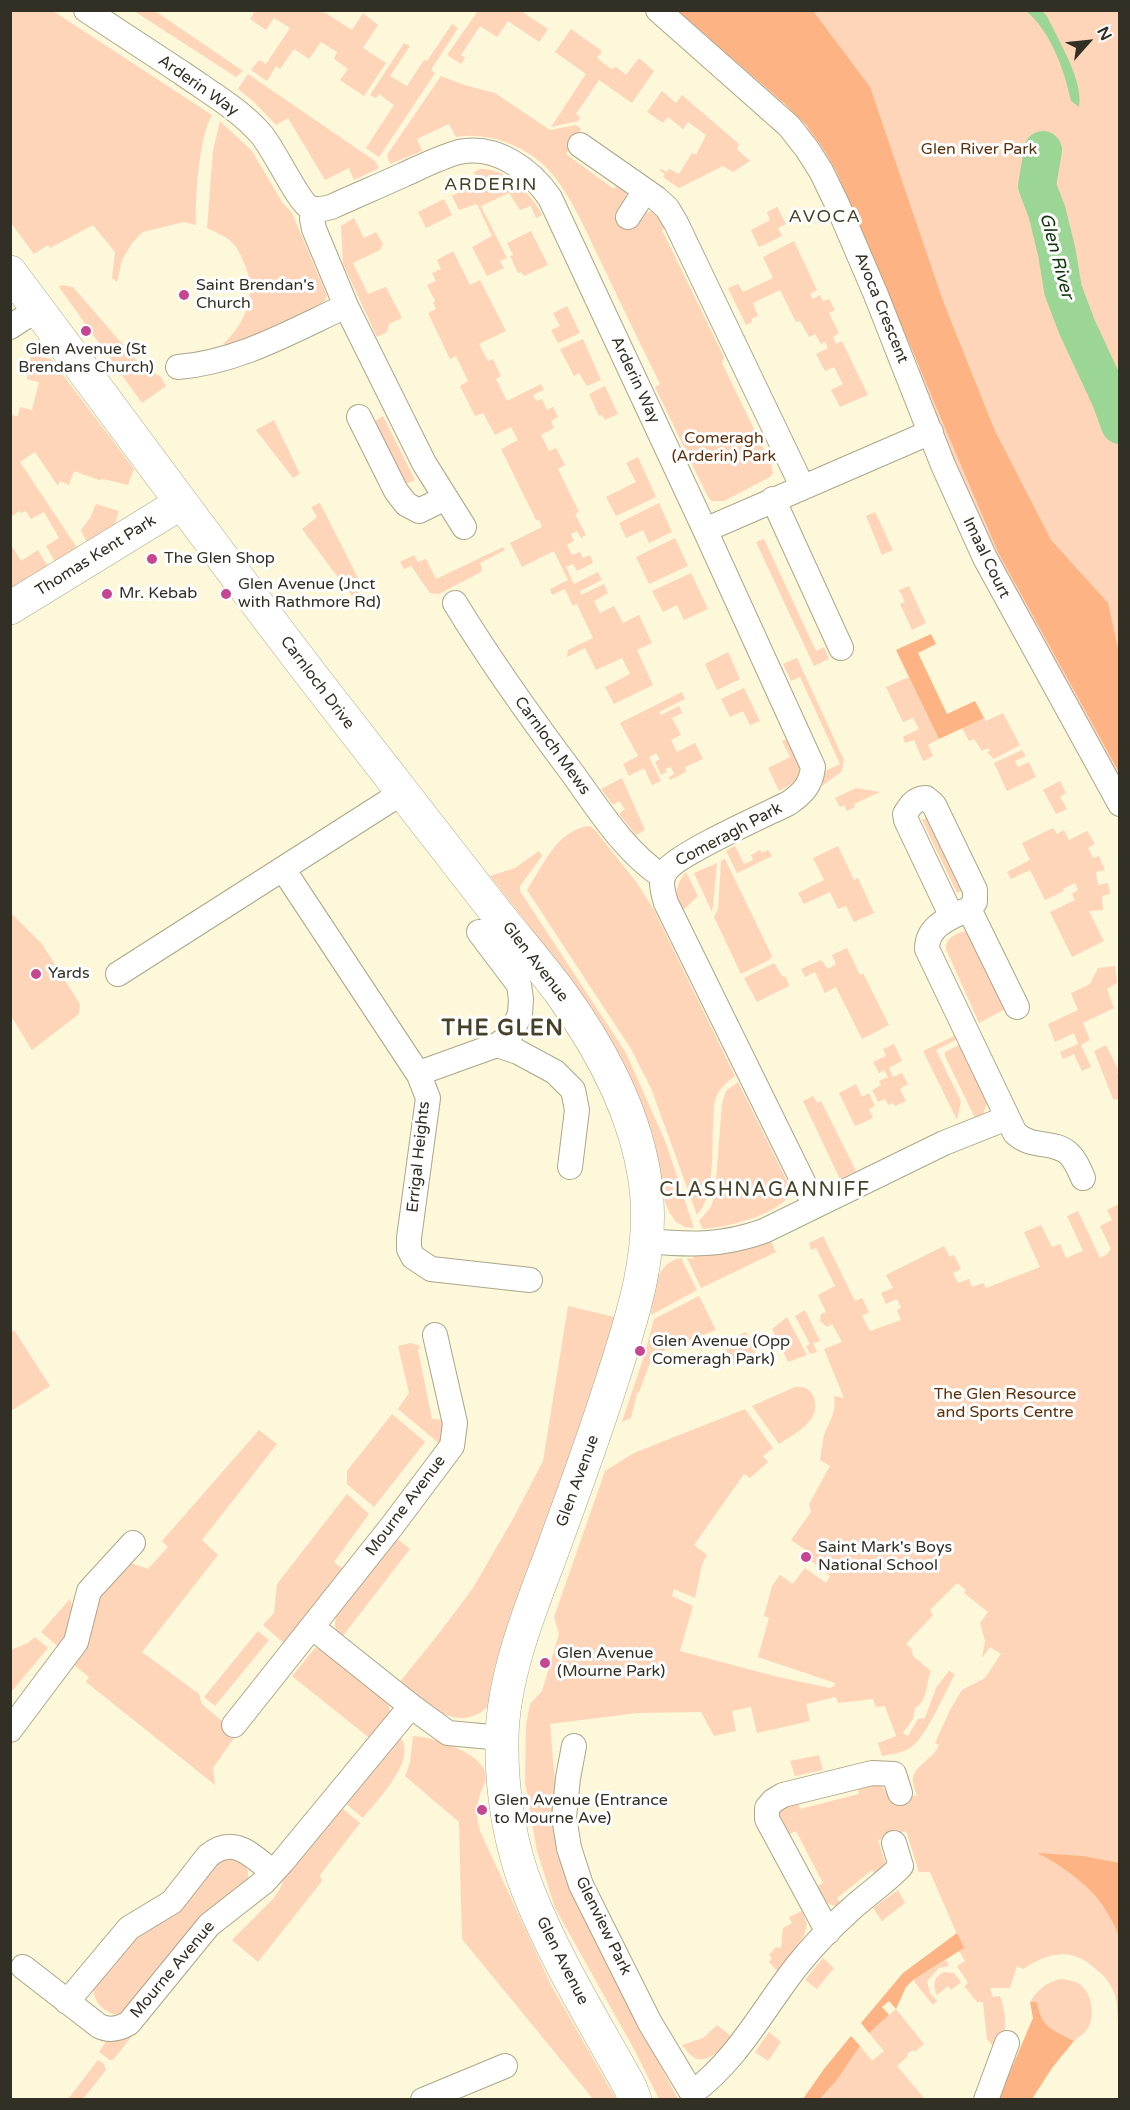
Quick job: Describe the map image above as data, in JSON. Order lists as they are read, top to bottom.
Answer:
{
  "streets": {
    "street": [
      "Arderin Way",
      "Avoca Crescent",
      "Thomas Kent Park",
      "Imaal Court",
      "Carnloch Drive",
      "Carnloch Mews",
      "Comeragh Park",
      "Glen Avenue",
      "Errigal Heights",
      "Mourne Avenue",
      "Glenview Park"
    ]
  },
  "crossings": [
    ["Arderin Way", "Comeragh Park"],
    ["Avoca Crescent", "Imaal Court"],
    ["Thomas Kent Park", "Carnloch Drive"],
    ["Carnloch Drive", "Glen Avenue"],
    ["Carnloch Mews", "Comeragh Park"]
  ],
  "districts": [
    "ARDERIN",
    "AVOCA",
    "THE GLEN",
    "CLASHNAGANNIFF"
  ],
  "water": ["Glen River"],
  "parks": ["Glen River Park", "Comeragh (Arderin) Park", "The Glen Resource and Sports Centre"],
  "places": [
    "Saint Brendan's Church",
    "Glen Avenue (St Brendans Church)",
    "The Glen Shop",
    "Mr. Kebab",
    "Glen Avenue (Jnct with Rathmore Rd)",
    "Yards",
    "Glen Avenue (Opp Comeragh Park)",
    "Saint Mark's Boys National School",
    "Glen Avenue (Mourne Park)",
    "Glen Avenue (Entrance to Mourne Ave)"
  ],
  "north": "top right"
}
